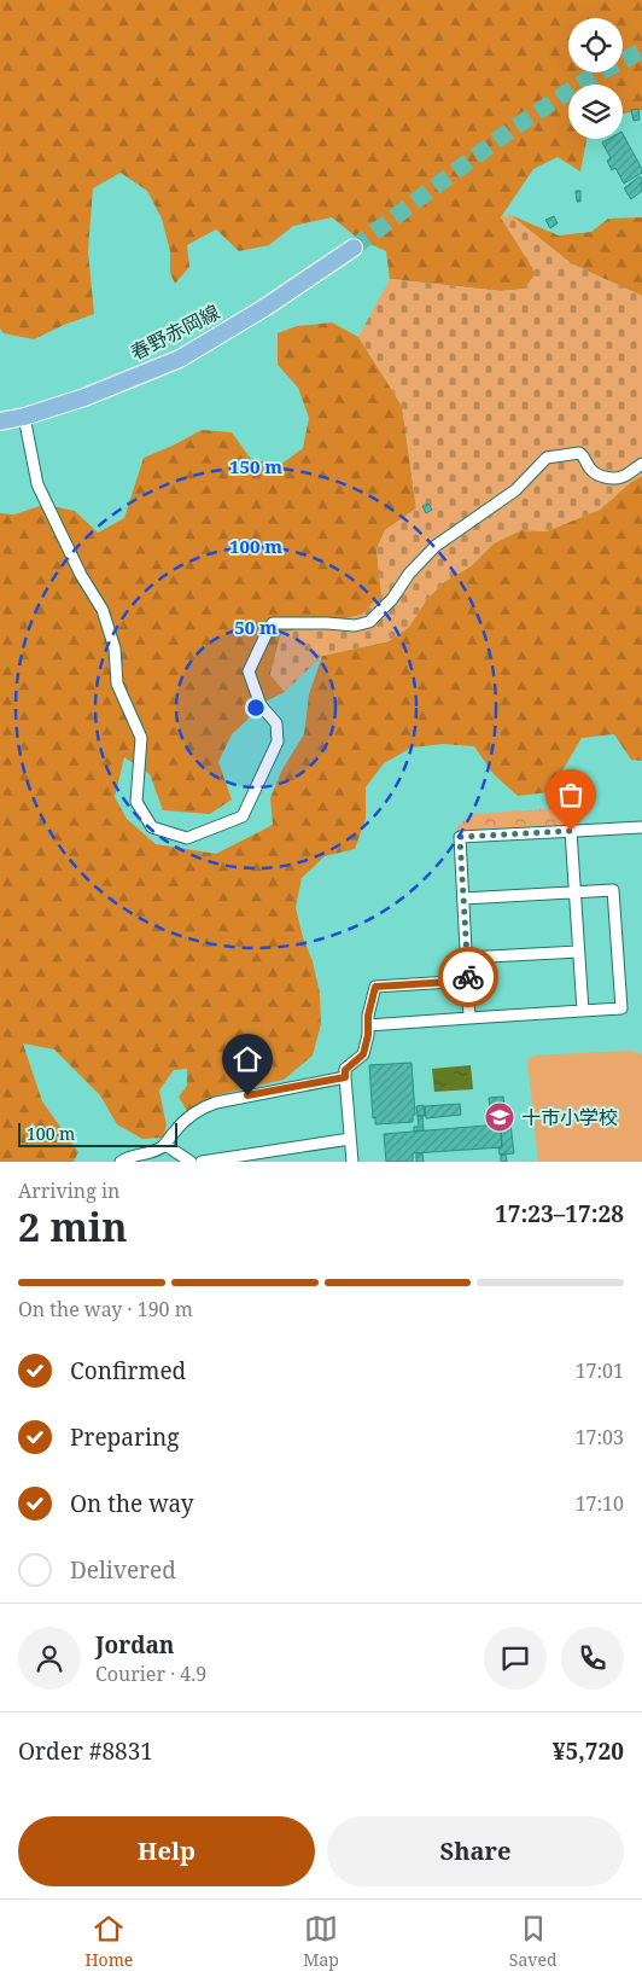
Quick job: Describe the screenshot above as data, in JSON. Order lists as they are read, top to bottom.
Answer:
{
  "streets": {
    "main road": ["春野赤岡線"]
  },
  "places": {
    "school or university": ["十市小学校"]
  },
  "scale_bar": "100 m",
  "page": {
    "scale": "100 m",
    "heading": ["2 min", "Arriving in", "17:23–17:28"],
    "panel": [
      "Jordan",
      "Courier · 4.9",
      "Order #8831",
      "¥5,720"
    ],
    "bar": "On the way · 190 m",
    "list": [
      ["Confirmed", "17:01"],
      ["Preparing", "17:03"],
      ["On the way", "17:10"],
      "Delivered"
    ],
    "buttons": ["Help", "Share"],
    "tabs": ["Home", "Map", "Saved"]
  },
  "rings": ["150 m", "100 m", "50 m"]
}
